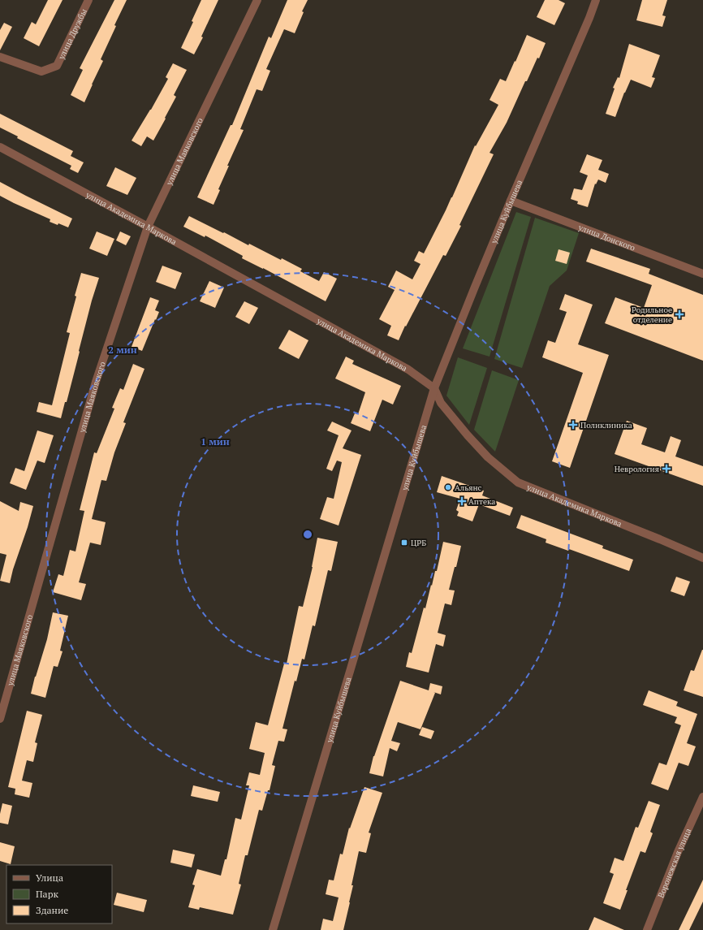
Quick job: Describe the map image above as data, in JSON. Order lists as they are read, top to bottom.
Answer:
{
  "streets": {
    "street": [
      "улица Дружбы",
      "улица Маяковского",
      "улица Куйбышева",
      "улица Академика Маркова",
      "улица Донского",
      "Воронежская улица"
    ]
  },
  "crossings": [
    ["улица Маяковского", "улица Академика Маркова"],
    ["улица Куйбышева", "улица Академика Маркова"],
    ["улица Куйбышева", "улица Донского"]
  ],
  "places": {
    "health": [
      "Родильное отделение",
      "Поликлиника",
      "Неврология",
      "Аптека"
    ],
    "other": ["Альянс"],
    "transit": ["ЦРБ"]
  },
  "legend": ["Улица", "Парк", "Здание"],
  "rings": ["2 мин", "1 мин"]
}
